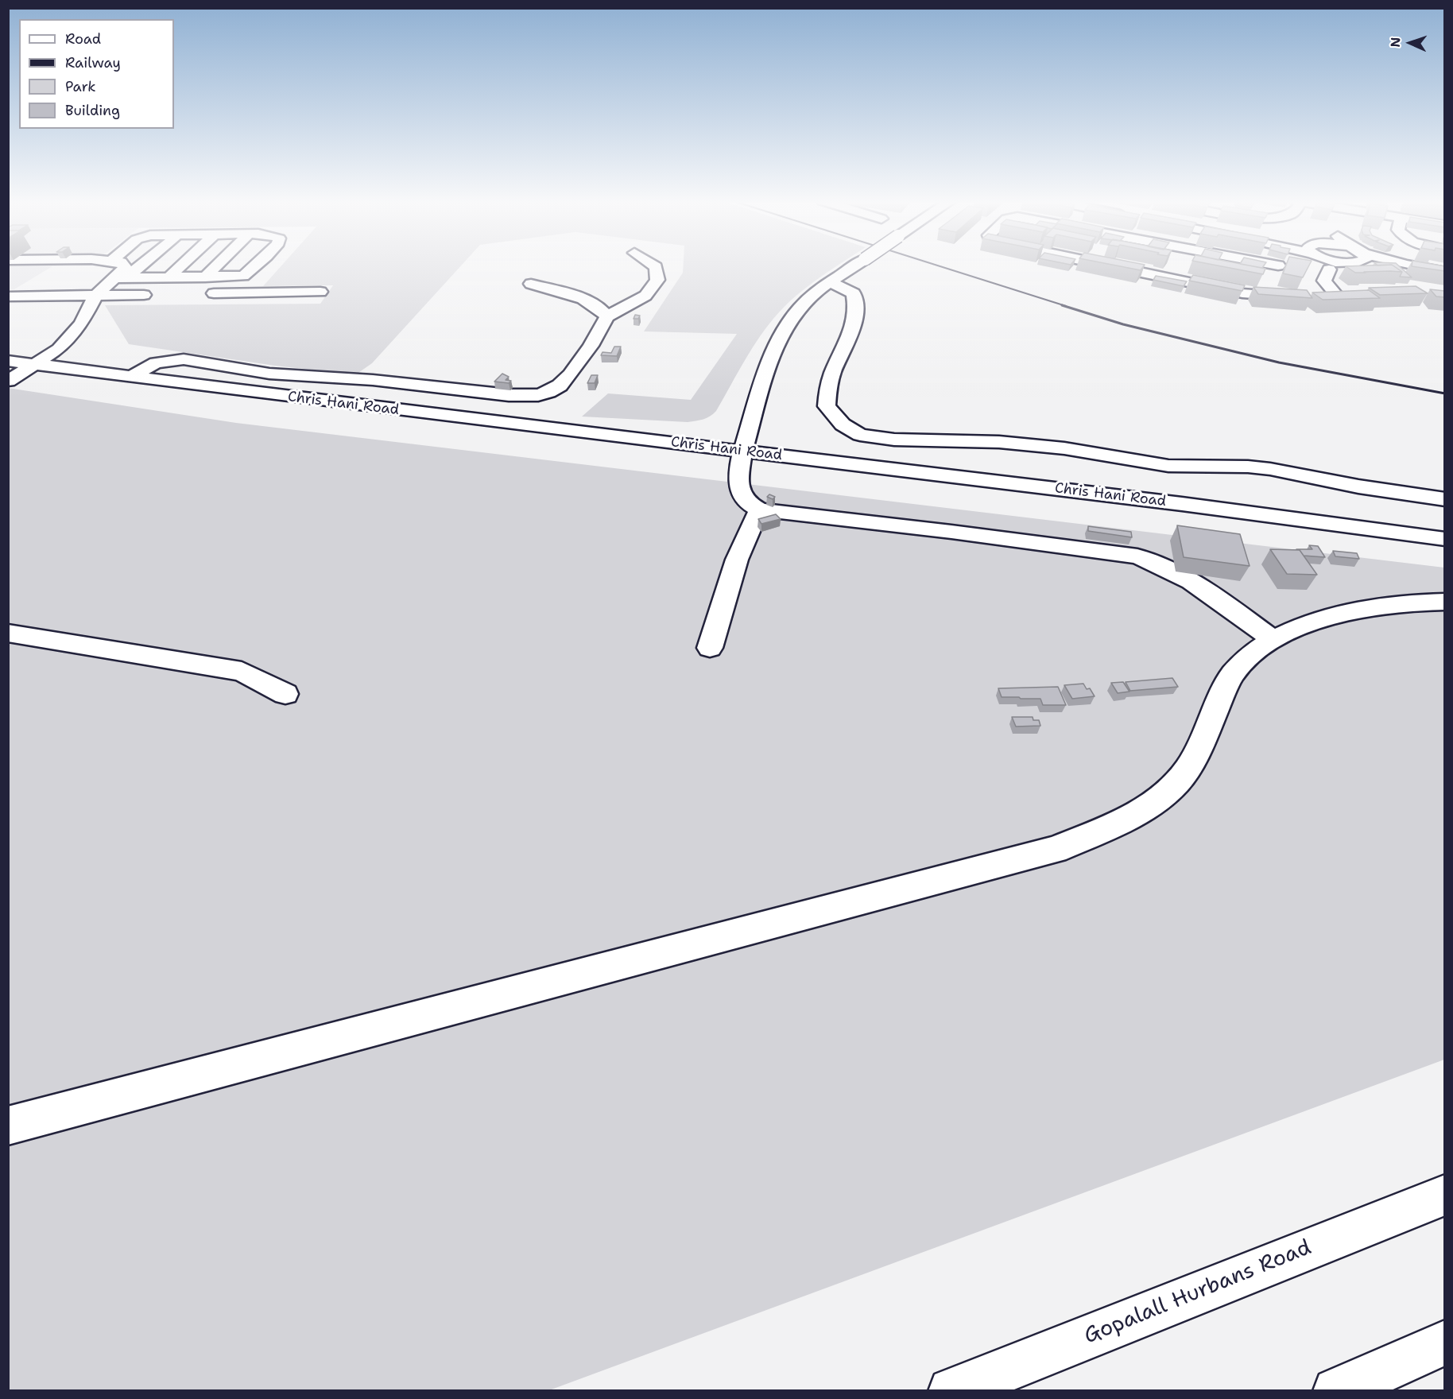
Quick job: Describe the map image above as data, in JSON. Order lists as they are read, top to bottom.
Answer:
{
  "streets": {
    "main road": ["Chris Hani Road", "Gopalall Hurbans Road"]
  },
  "legend": [
    "Road",
    "Railway",
    "Park",
    "Building"
  ],
  "north": "left"
}
